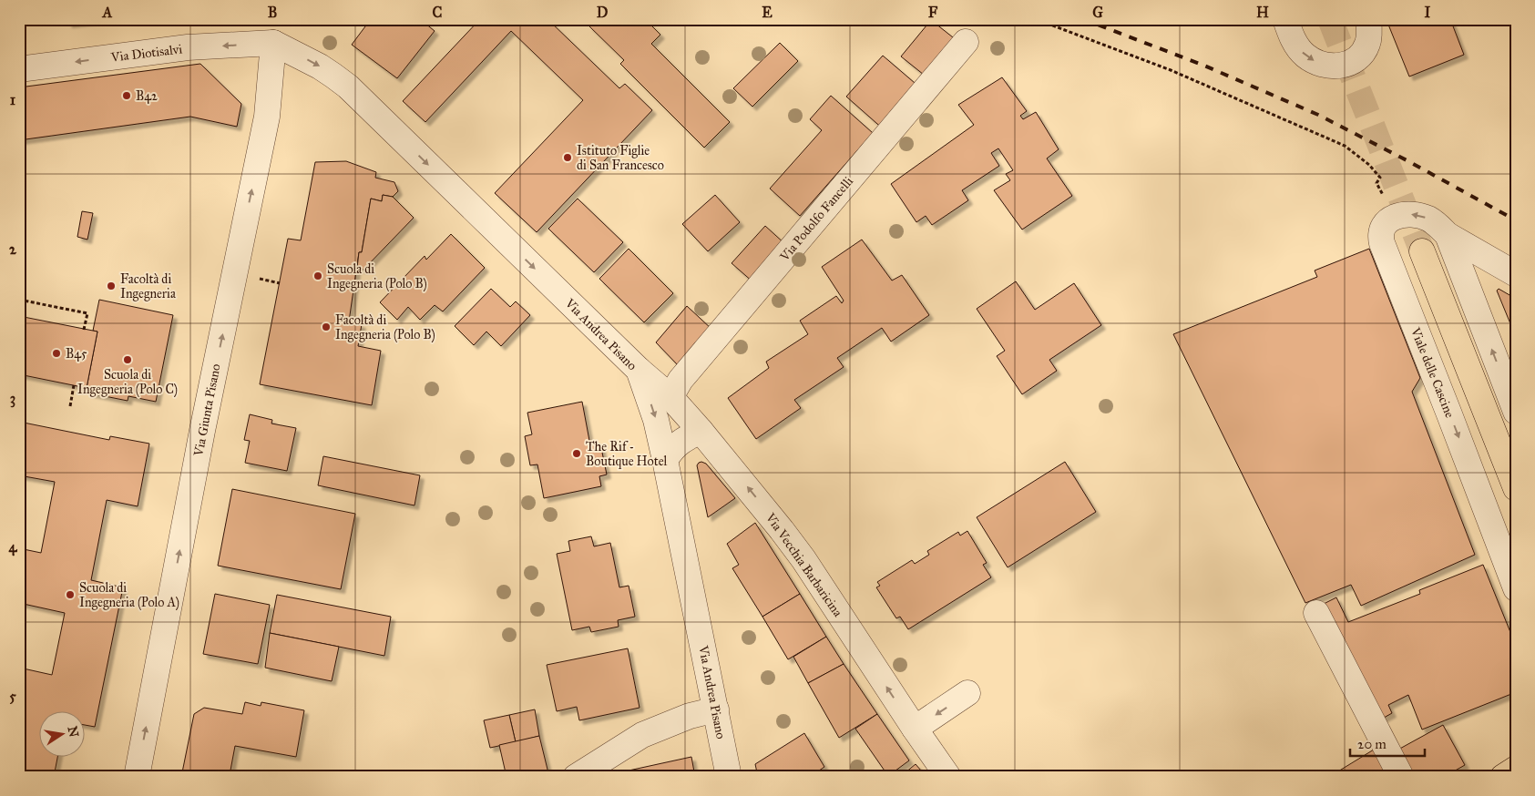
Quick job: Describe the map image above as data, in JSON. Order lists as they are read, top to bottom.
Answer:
{
  "streets": {
    "street": [
      "Via Diotisalvi",
      "Via Podolfo Fancelli",
      "Via Andrea Pisano",
      "Viale delle Cascine",
      "Via Giunta Pisano",
      "Via Vecchia Barbaricina"
    ]
  },
  "crossings": [
    ["Via Diotisalvi", "Via Andrea Pisano"],
    ["Via Diotisalvi", "Via Giunta Pisano"],
    ["Via Podolfo Fancelli", "Via Vecchia Barbaricina"],
    ["Via Andrea Pisano", "Via Giunta Pisano"],
    ["Via Andrea Pisano", "Via Vecchia Barbaricina"]
  ],
  "one_way": [
    "Via Diotisalvi",
    "Via Andrea Pisano",
    "Viale delle Cascine",
    "Via Giunta Pisano",
    "Via Vecchia Barbaricina"
  ],
  "places": [
    "B42",
    "Istituto Figlie di San Francesco",
    "Scuola di Ingegneria (Polo B)",
    "Facoltà di Ingegneria",
    "Facoltà di Ingegneria (Polo B)",
    "B45",
    "Scuola di Ingegneria (Polo C)",
    "The Rif - Boutique Hotel",
    "Scuola di Ingegneria (Polo A)"
  ],
  "scale_bar": "20 m",
  "north": "right",
  "grid": {
    "columns": [
      "A",
      "B",
      "C",
      "D",
      "E",
      "F",
      "G",
      "H",
      "I"
    ],
    "rows": [
      "1",
      "2",
      "3",
      "4",
      "5"
    ]
  }
}
